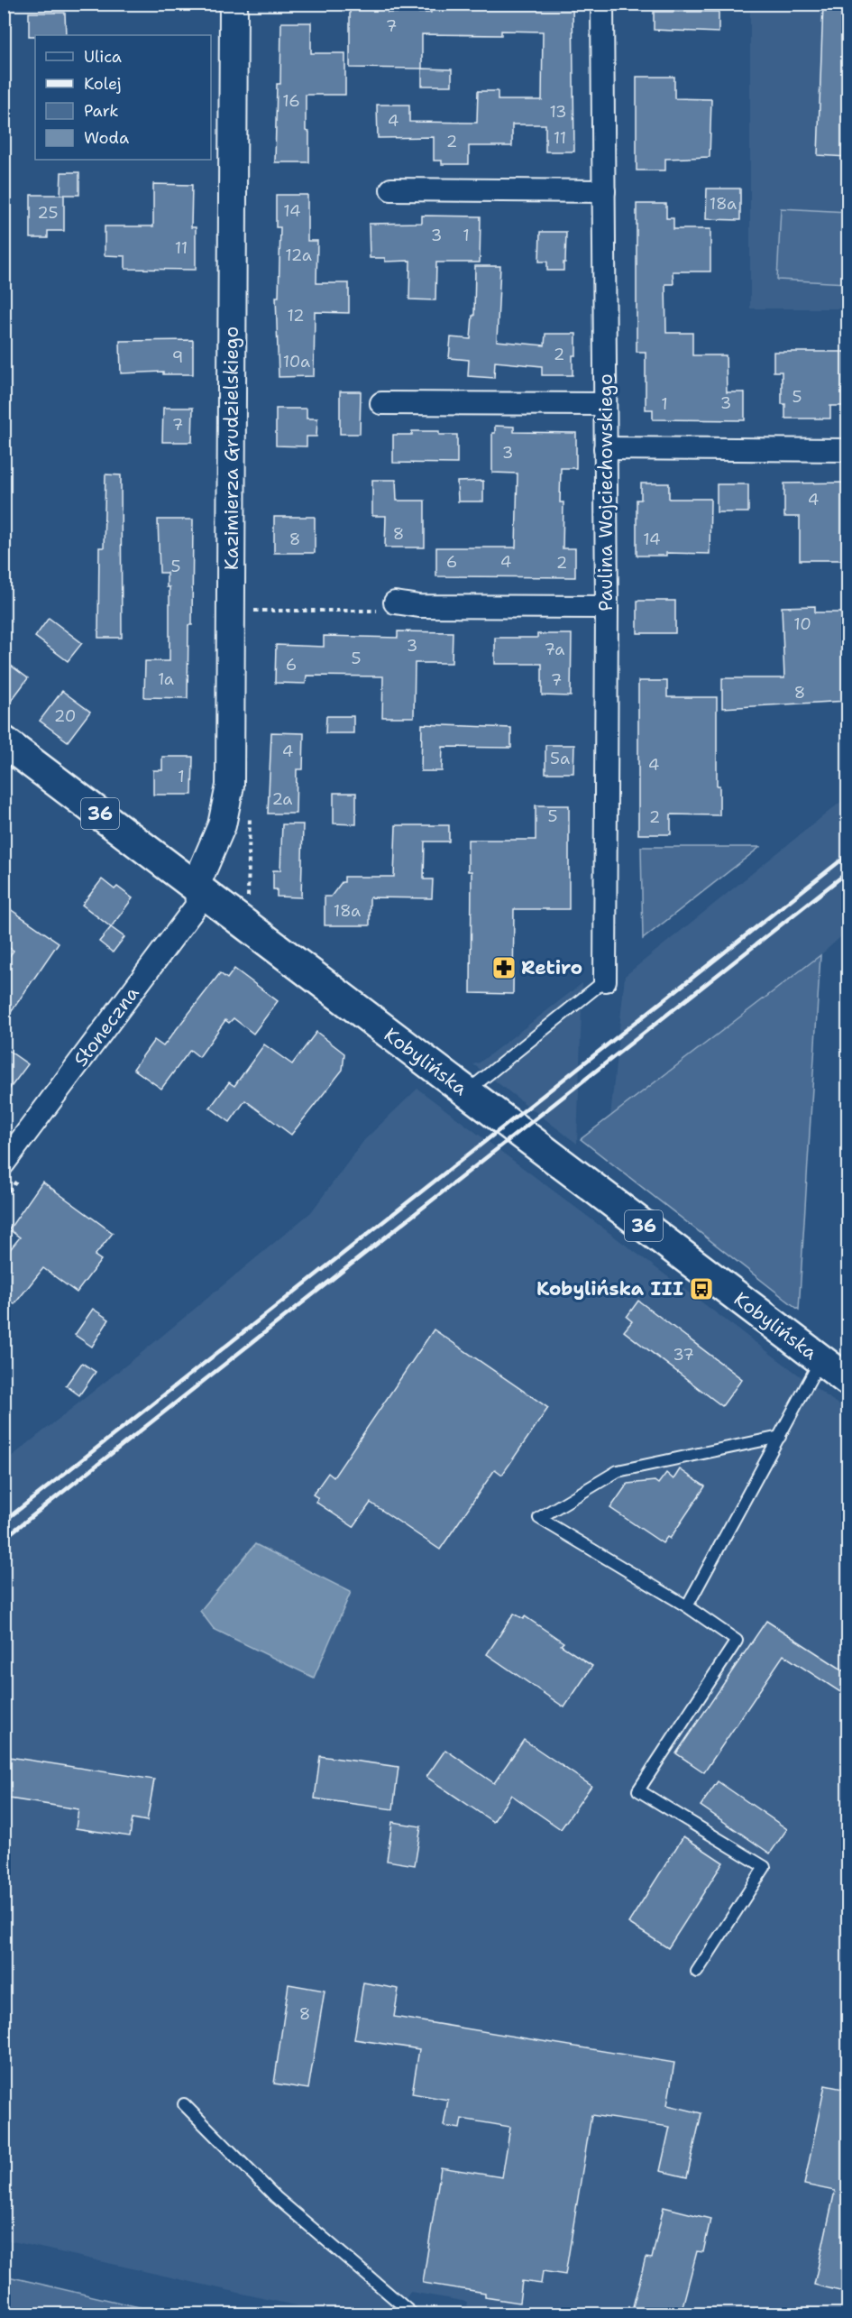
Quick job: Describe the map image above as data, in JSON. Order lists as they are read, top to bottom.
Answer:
{
  "streets": {
    "main road": ["36", "Kobylińska"],
    "street": ["Kazimierza Grudzielskiego", "Paulina Wojciechowskiego", "Słoneczna"]
  },
  "crossings": [
    ["Kazimierza Grudzielskiego", "Słoneczna"],
    ["Kazimierza Grudzielskiego", "Kobylińska"],
    ["Słoneczna", "Kobylińska"]
  ],
  "places": {
    "pharmacy": ["Retiro"],
    "bus stop": ["Kobylińska III"]
  },
  "house_numbers": [
    "7",
    "16",
    "13",
    "4",
    "11",
    "2",
    "18a",
    "14",
    "25",
    "3",
    "1",
    "11",
    "12a",
    "12",
    "2",
    "9",
    "10a",
    "5",
    "3",
    "1",
    "7",
    "3",
    "4",
    "8",
    "8",
    "14",
    "6",
    "4",
    "2",
    "5",
    "10",
    "3",
    "7a",
    "5",
    "6",
    "1a",
    "7",
    "8",
    "20",
    "4",
    "5a",
    "4",
    "1",
    "2a",
    "5",
    "2",
    "18a",
    "37",
    "8"
  ],
  "legend": [
    "Ulica",
    "Kolej",
    "Park",
    "Woda"
  ]
}
